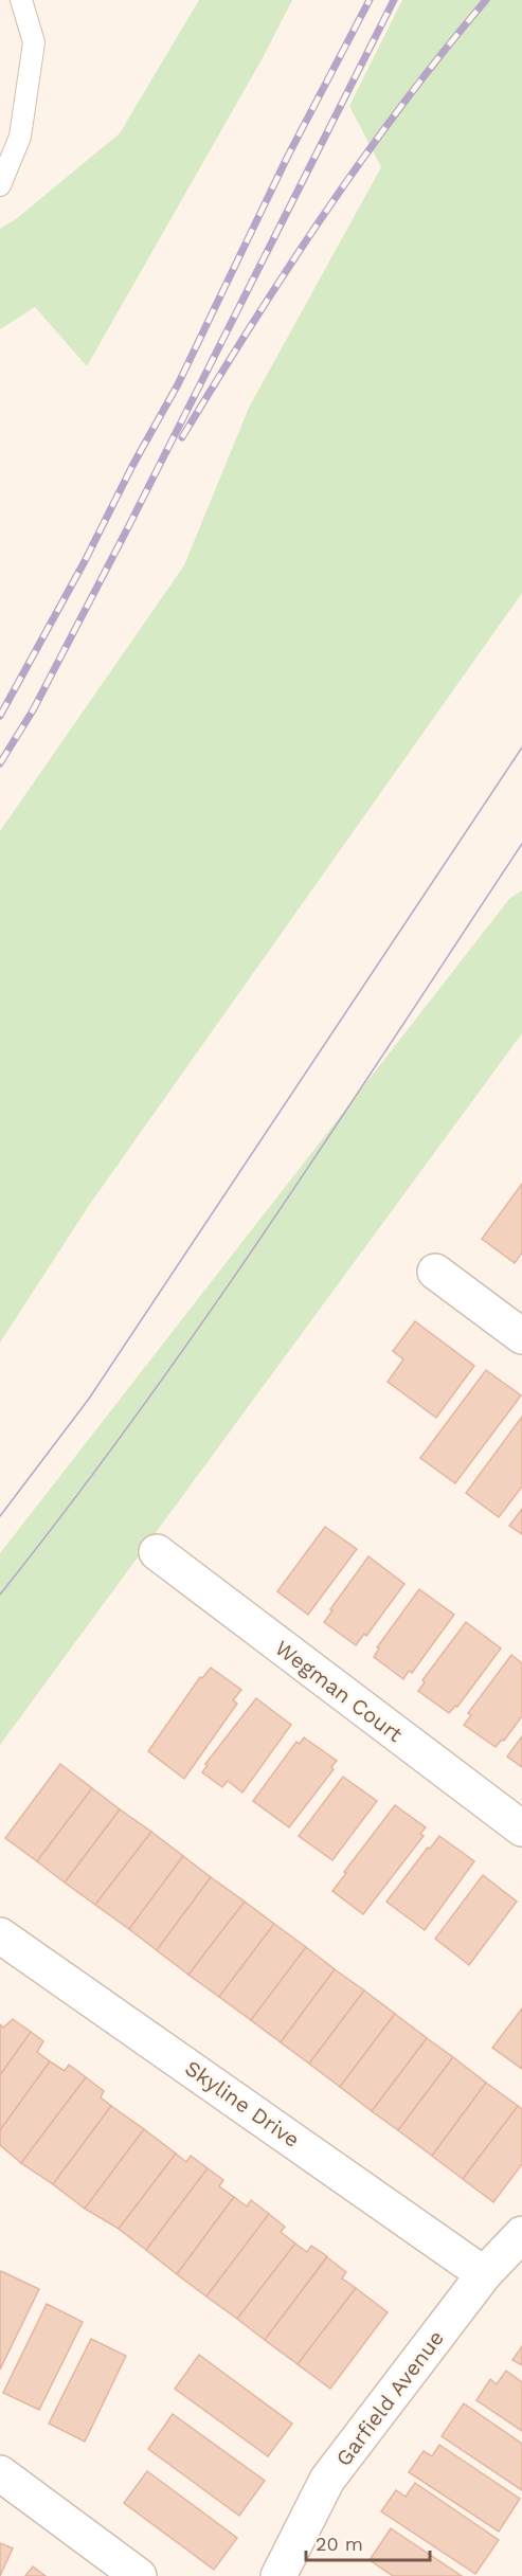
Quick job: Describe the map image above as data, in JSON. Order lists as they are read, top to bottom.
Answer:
{
  "streets": {
    "street": ["Wegman Court", "Skyline Drive", "Garfield Avenue"]
  },
  "crossings": [
    ["Skyline Drive", "Garfield Avenue"]
  ],
  "scale_bar": "20 m"
}
